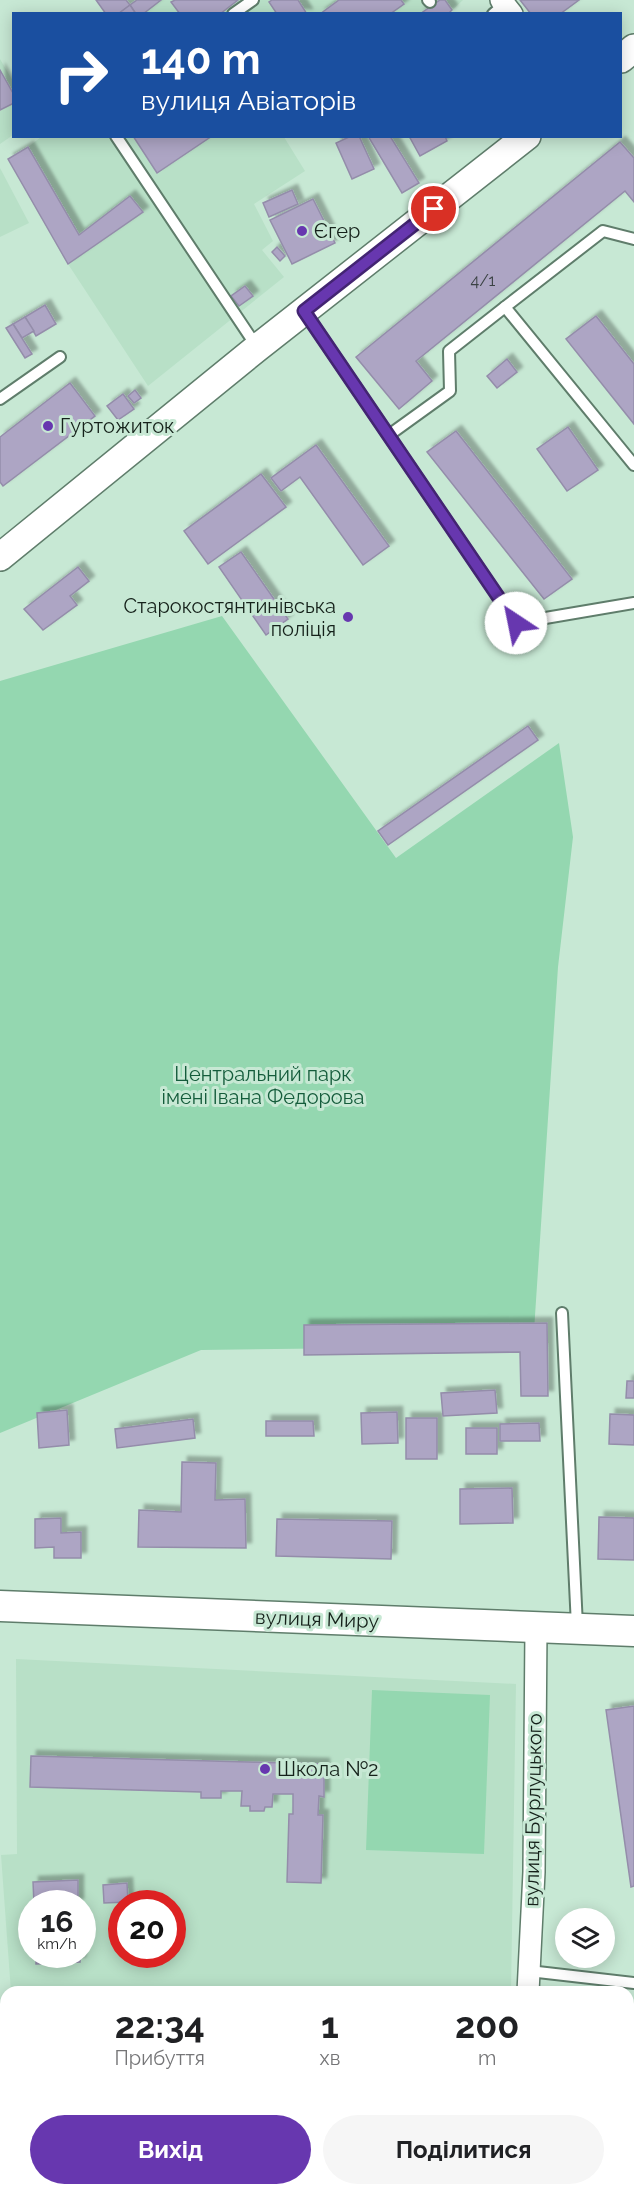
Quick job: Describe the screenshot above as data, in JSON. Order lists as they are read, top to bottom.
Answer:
{
  "streets": {
    "main road": ["вулиця Миру"],
    "street": ["вулиця Бурлуцького"]
  },
  "crossings": [
    ["вулиця Миру", "вулиця Бурлуцького"]
  ],
  "parks": ["Центральний парк імені Івана Федорова"],
  "places": [
    "Єгер",
    "Гуртожиток",
    "Старокостянтинівська поліція",
    "Школа №2"
  ],
  "house_numbers": ["4/1"],
  "page": {
    "turn": ["140 m", "вулиця Авіаторів"],
    "speed": "16 km/h",
    "limit": "20",
    "eta": [
      "22:34",
      "Прибуття",
      "1",
      "хв",
      "200",
      "m"
    ],
    "buttons": ["Вихід", "Поділитися"]
  }
}
